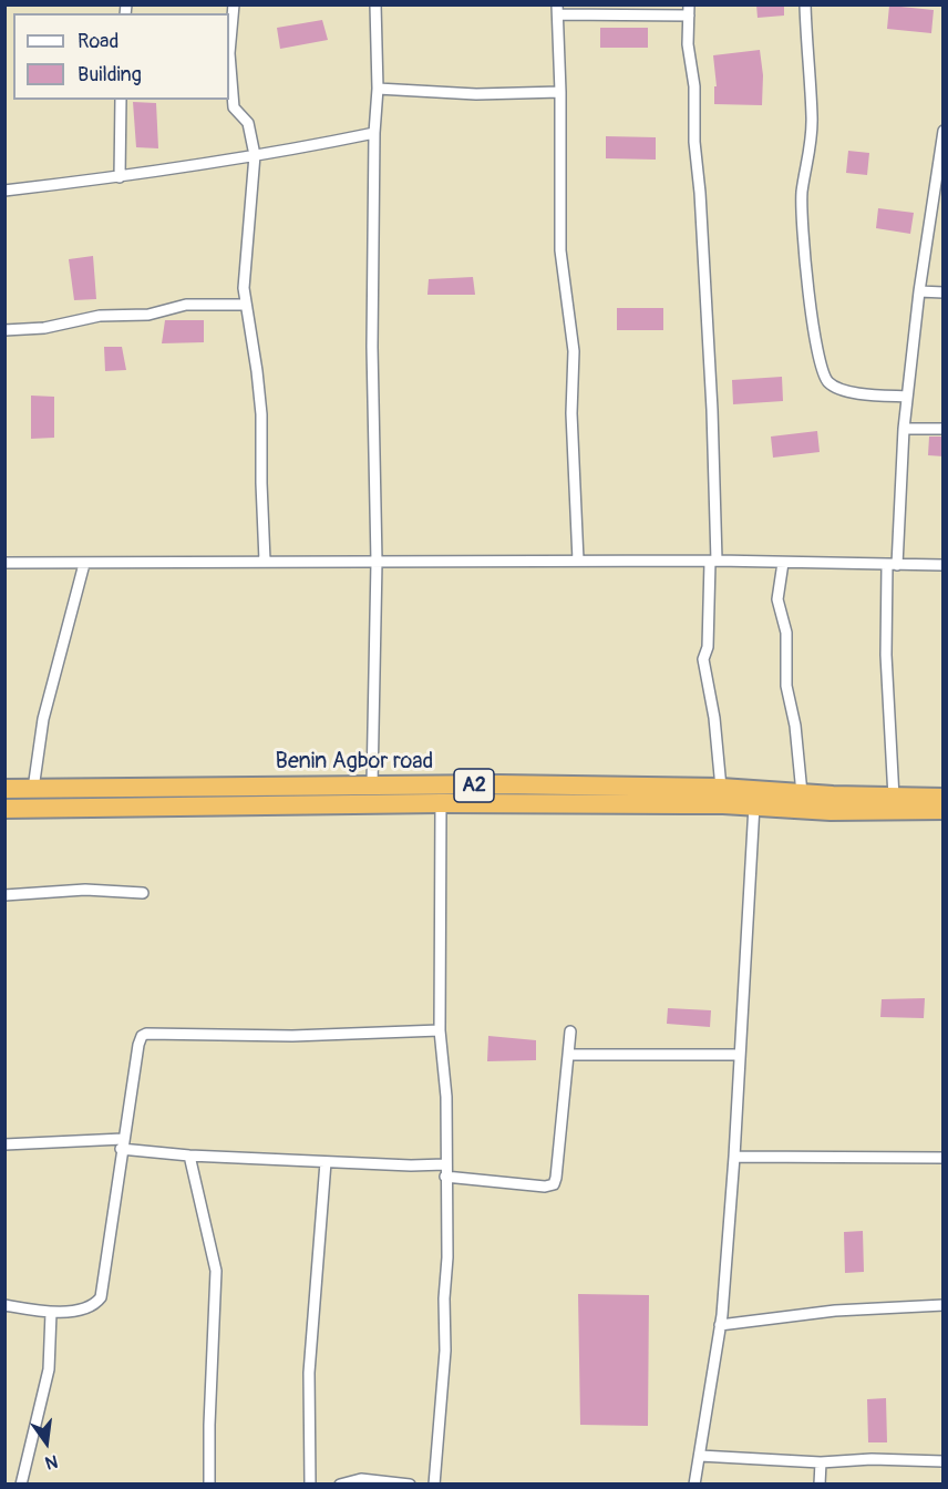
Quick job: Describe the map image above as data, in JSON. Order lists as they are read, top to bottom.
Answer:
{
  "streets": {
    "highway": ["Benin Agbor road", "A2"]
  },
  "legend": ["Road", "Building"],
  "north": "bottom"
}
